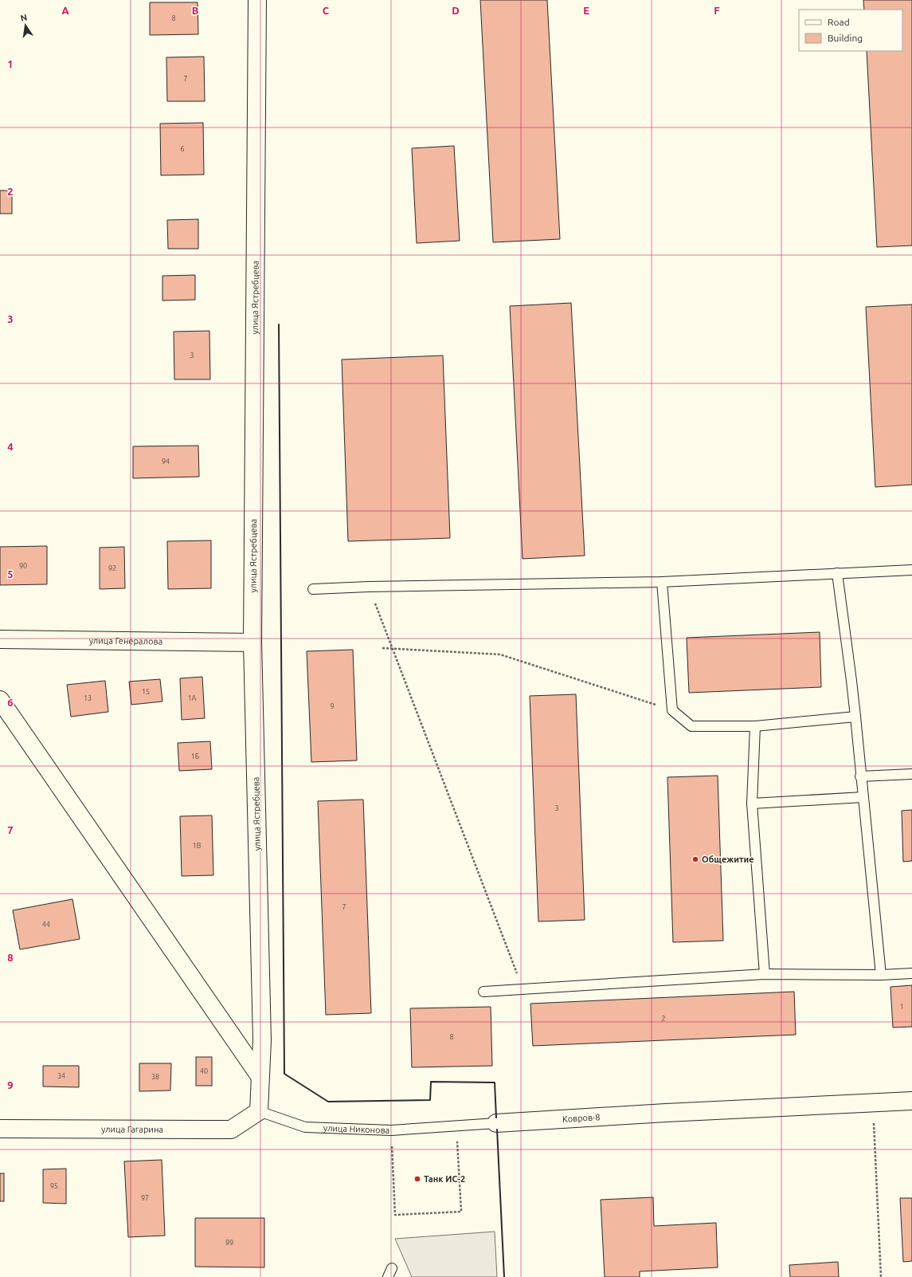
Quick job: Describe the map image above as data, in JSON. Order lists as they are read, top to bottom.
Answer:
{
  "streets": {
    "street": [
      "улица Ястребцева",
      "улица Генералова",
      "Ковров-8",
      "улица Гагарина"
    ],
    "lane": ["улица Никонова"]
  },
  "crossings": [
    ["улица Ястребцева", "улица Генералова"],
    ["улица Ястребцева", "улица Гагарина"],
    ["улица Ястребцева", "улица Никонова"],
    ["Ковров-8", "улица Никонова"],
    ["улица Гагарина", "улица Никонова"]
  ],
  "places": ["Общежитие", "Танк ИС-2"],
  "house_numbers": [
    "8",
    "7",
    "6",
    "3",
    "94",
    "90",
    "92",
    "15",
    "13",
    "1А",
    "9",
    "1Б",
    "3",
    "1В",
    "7",
    "44",
    "1",
    "2",
    "8",
    "40",
    "34",
    "38",
    "95",
    "97",
    "99"
  ],
  "legend": ["Road", "Building"],
  "north": "top",
  "grid": {
    "columns": [
      "A",
      "B",
      "C",
      "D",
      "E",
      "F"
    ],
    "rows": [
      "1",
      "2",
      "3",
      "4",
      "5",
      "6",
      "7",
      "8",
      "9"
    ]
  }
}
